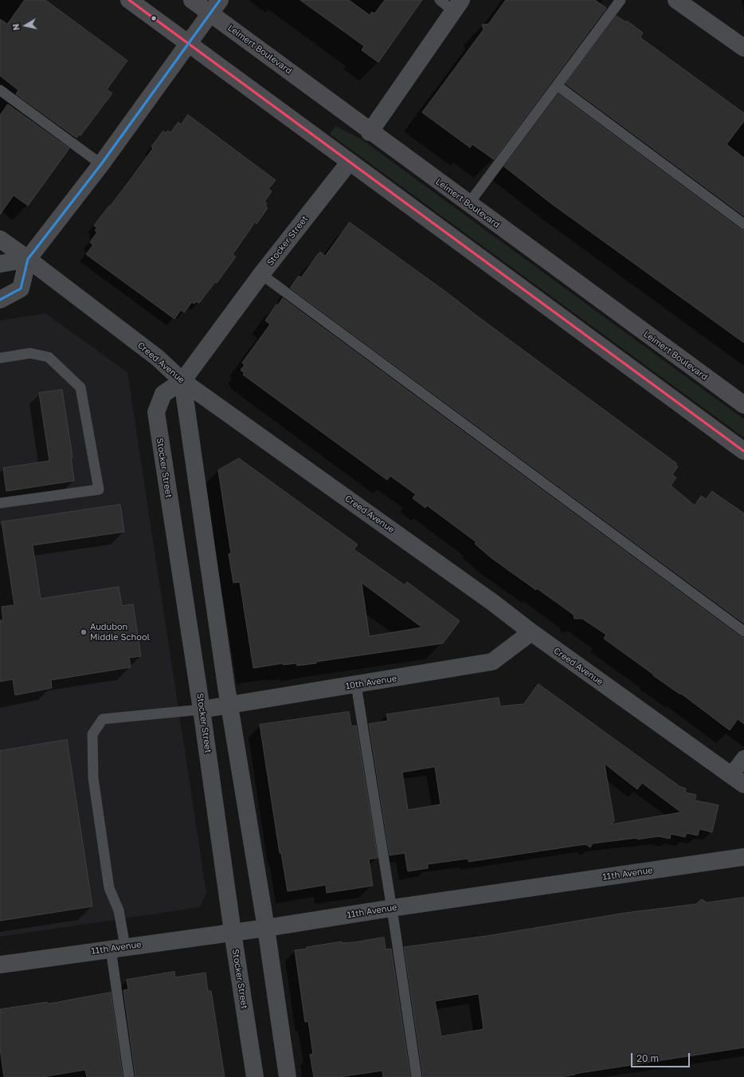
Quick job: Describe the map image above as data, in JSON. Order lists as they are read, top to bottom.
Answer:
{
  "streets": {
    "main road": ["Leimert Boulevard"],
    "street": [
      "Stocker Street",
      "Creed Avenue",
      "10th Avenue",
      "11th Avenue"
    ]
  },
  "crossings": [
    ["Stocker Street", "Creed Avenue"],
    ["Stocker Street", "10th Avenue"],
    ["Stocker Street", "11th Avenue"],
    ["Creed Avenue", "10th Avenue"]
  ],
  "places": ["Audubon Middle School"],
  "scale_bar": "20 m",
  "north": "left"
}
